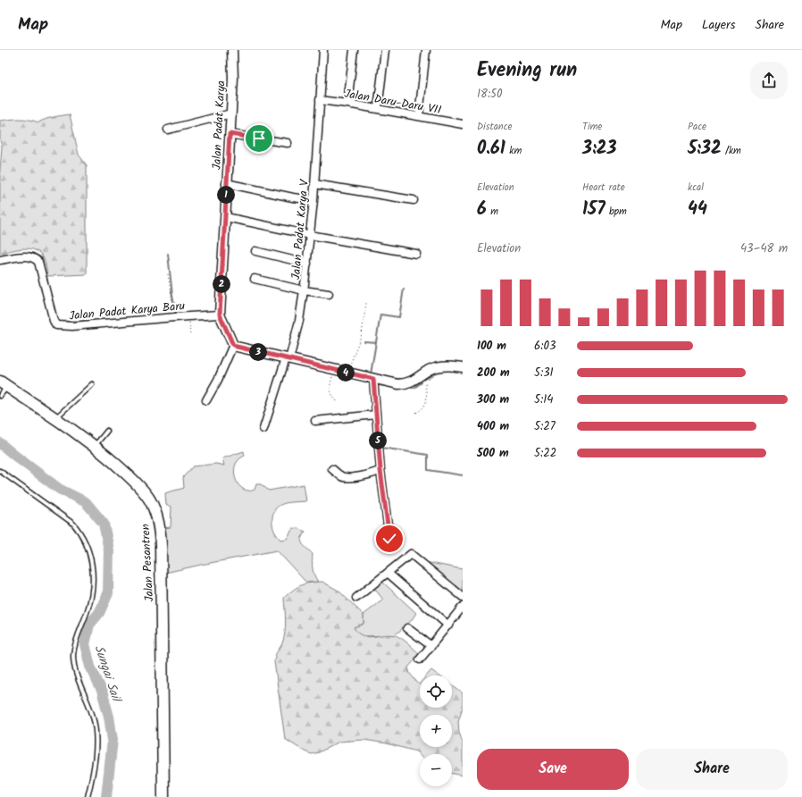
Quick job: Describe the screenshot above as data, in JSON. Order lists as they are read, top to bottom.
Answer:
{
  "streets": {
    "main road": ["Jalan Pesantren"],
    "street": [
      "Jalan Daru-Daru VII",
      "Jalan Padat Karya",
      "Jalan Padat Karya V",
      "Jalan Padat Karya Baru"
    ]
  },
  "crossings": [
    ["Jalan Daru-Daru VII", "Jalan Padat Karya V"],
    ["Jalan Padat Karya", "Jalan Padat Karya Baru"]
  ],
  "water": ["Sungai Sail"],
  "page": {
    "header": "Map",
    "nav": ["Map", "Layers", "Share"],
    "heading": ["Evening run", "18:50"],
    "stats": [
      ["Distance", "0.61 km"],
      ["Time", "3:23"],
      ["Pace", "5:32 /km"],
      ["Elevation", "6 m"],
      ["Heart rate", "157 bpm"],
      ["kcal", "44"]
    ],
    "pins": [
      "1",
      "2",
      "3",
      "4",
      "5"
    ],
    "chart": ["Elevation", "43–48 m"],
    "list": [
      {
        "name": "100 m",
        "note": "6:03"
      },
      {
        "name": "200 m",
        "note": "5:31"
      },
      {
        "name": "300 m",
        "note": "5:14"
      },
      {
        "name": "400 m",
        "note": "5:27"
      },
      {
        "name": "500 m",
        "note": "5:22"
      }
    ],
    "map_buttons": ["+", "−"],
    "buttons": ["Save", "Share"]
  }
}
